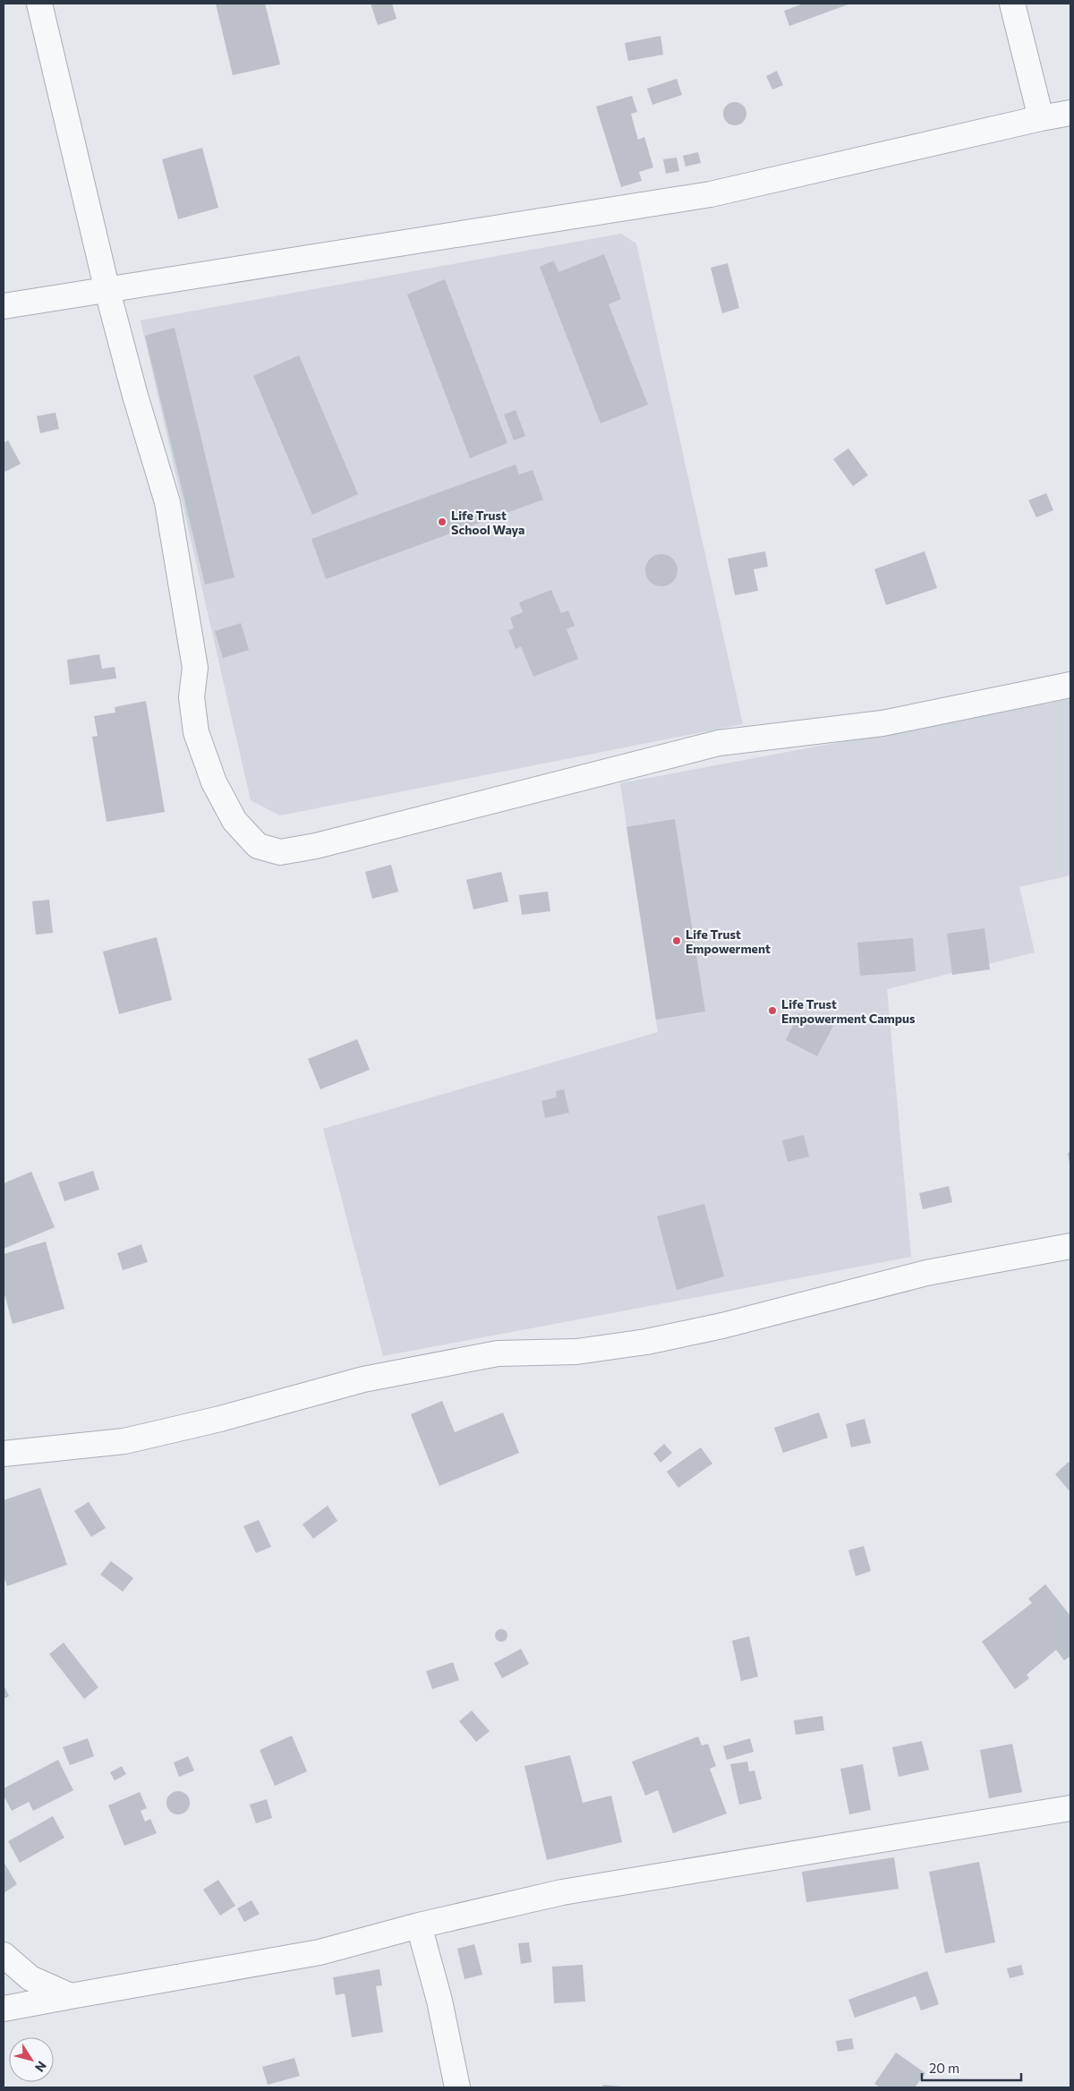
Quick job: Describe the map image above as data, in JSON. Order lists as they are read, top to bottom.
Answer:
{
  "places": ["Life Trust School Waya", "Life Trust Empowerment", "Life Trust Empowerment Campus"],
  "scale_bar": "20 m",
  "north": "bottom right"
}
